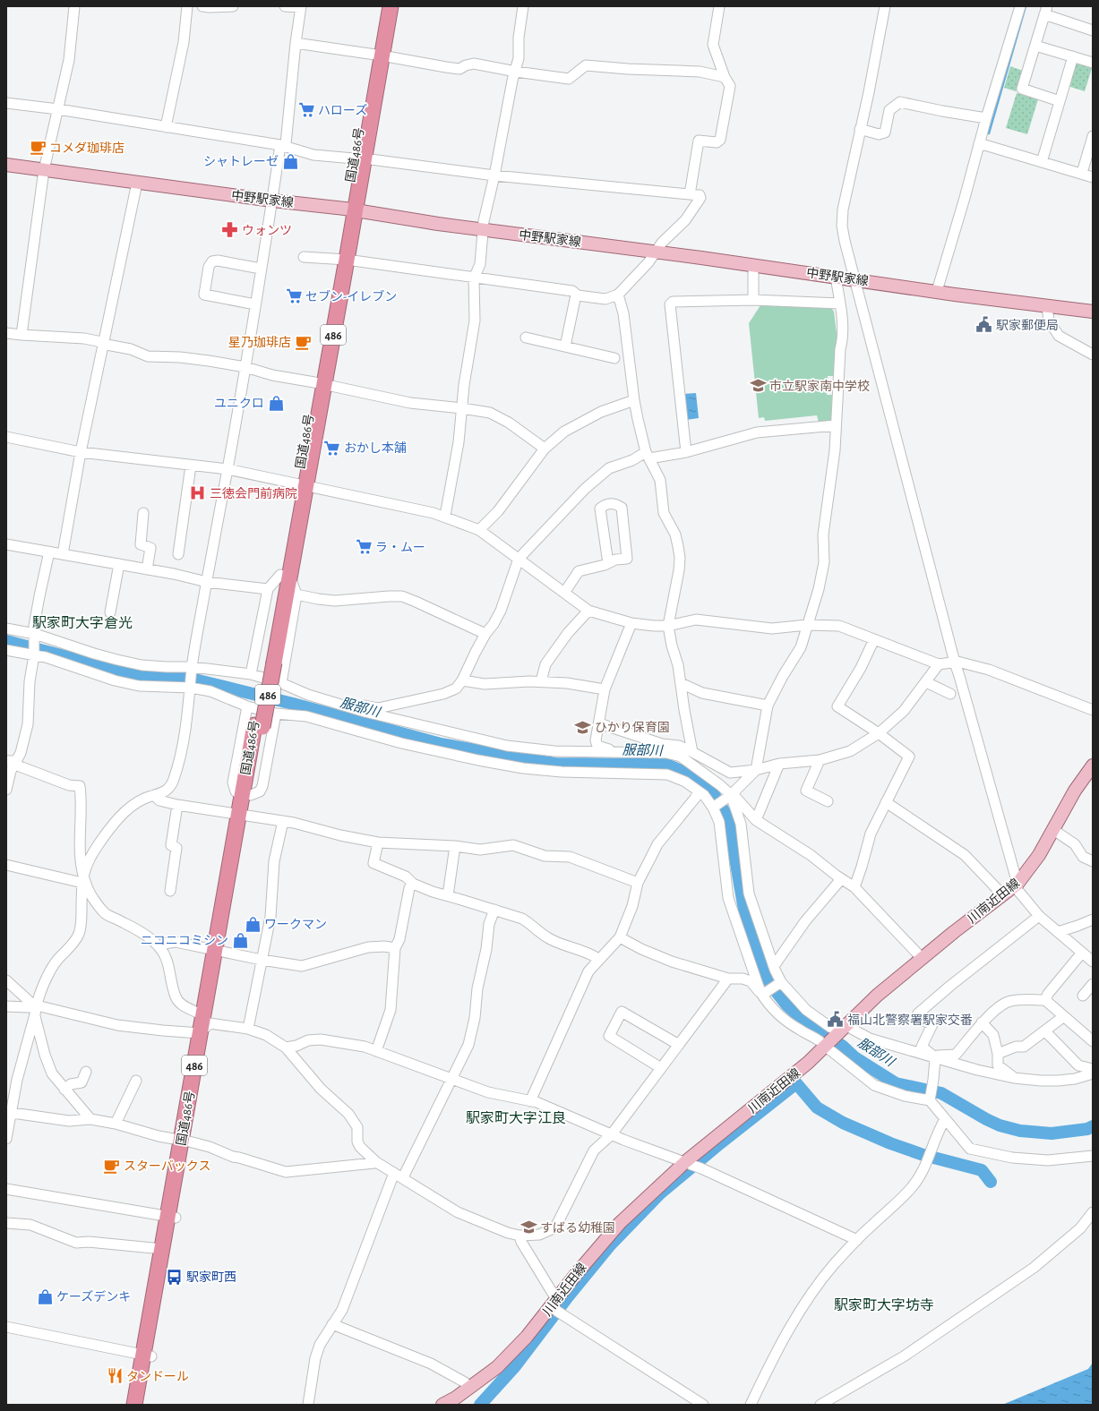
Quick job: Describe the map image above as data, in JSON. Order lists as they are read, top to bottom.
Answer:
{
  "streets": {
    "highway": ["国道486号", "486"],
    "main road": ["中野駅家線", "川南近田線"]
  },
  "crossings": [
    ["国道486号", "中野駅家線"]
  ],
  "districts": ["駅家町大字倉光", "駅家町大字江良", "駅家町大字坊寺"],
  "water": ["服部川"],
  "places": {
    "supermarket": [
      "ハローズ",
      "セブン-イレブン",
      "おかし本舗",
      "ラ・ムー"
    ],
    "cafe": ["コメダ珈琲店", "星乃珈琲店", "スターバックス"],
    "shop": [
      "シャトレーゼ",
      "ユニクロ",
      "ワークマン",
      "ニコニコミシン",
      "ケーズデンキ"
    ],
    "pharmacy": ["ウォンツ"],
    "public building": ["駅家郵便局", "福山北警察署駅家交番"],
    "school or university": ["市立駅家南中学校", "ひかり保育園", "すばる幼稚園"],
    "hospital": ["三徳会門前病院"],
    "bus stop": ["駅家町西"],
    "restaurant": ["タンドール"]
  }
}
